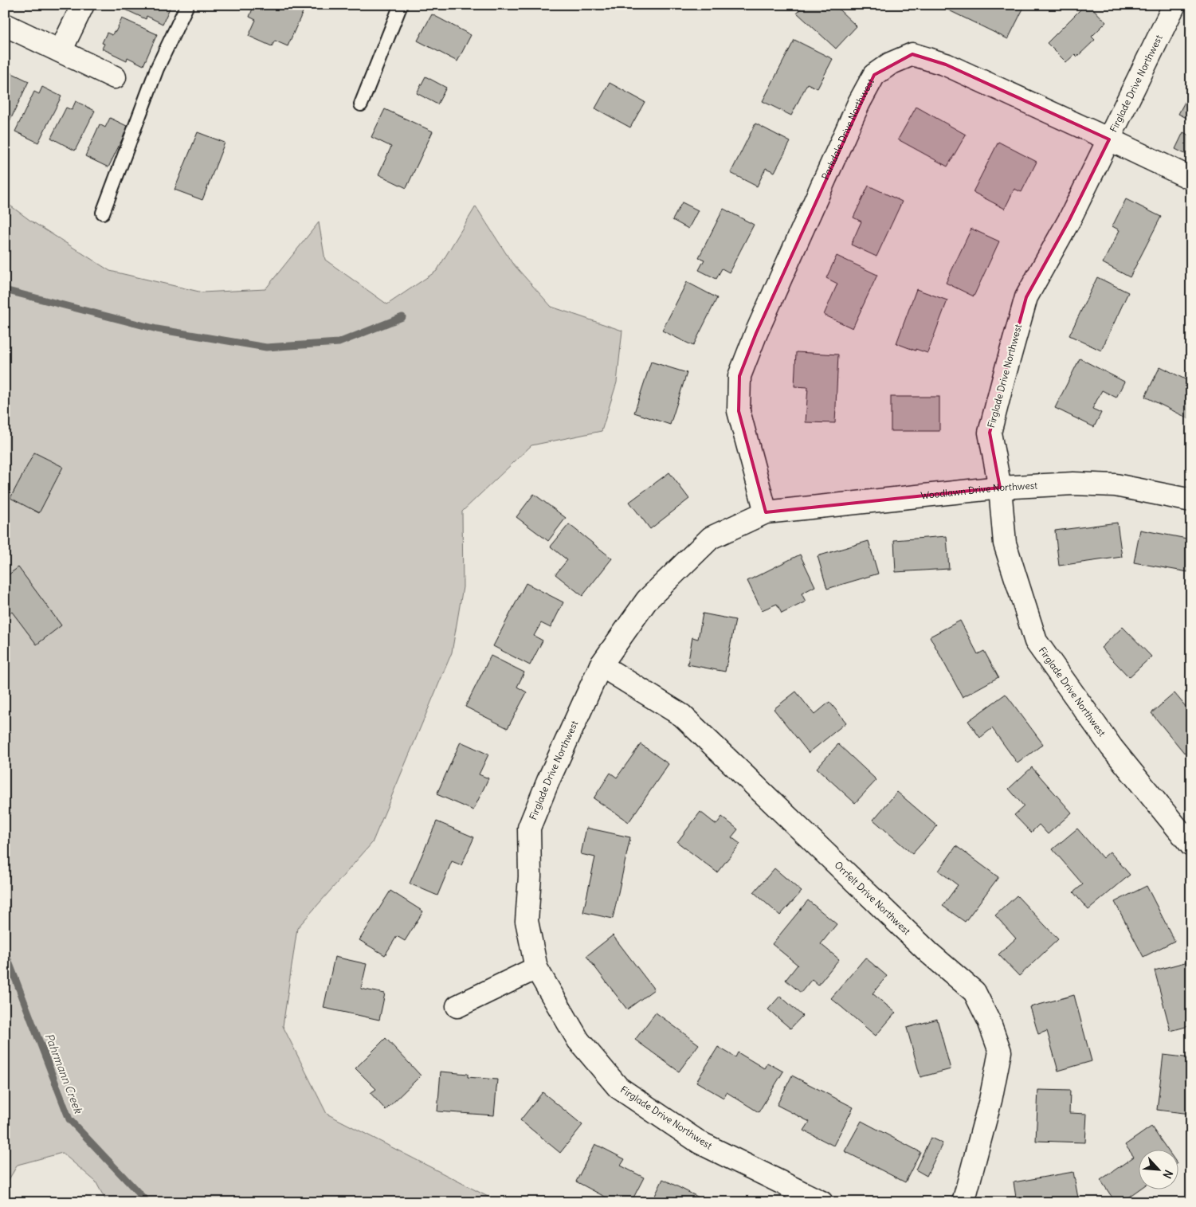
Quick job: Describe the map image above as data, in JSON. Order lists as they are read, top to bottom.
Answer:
{
  "streets": {
    "street": [
      "Firglade Drive Northwest",
      "Parkdale Drive Northwest",
      "Woodlawn Drive Northwest",
      "Orrfelt Drive Northwest"
    ]
  },
  "crossings": [
    ["Firglade Drive Northwest", "Parkdale Drive Northwest"],
    ["Firglade Drive Northwest", "Woodlawn Drive Northwest"],
    ["Firglade Drive Northwest", "Orrfelt Drive Northwest"],
    ["Parkdale Drive Northwest", "Woodlawn Drive Northwest"]
  ],
  "water": ["Pahrmann Creek"],
  "north": "bottom right"
}
